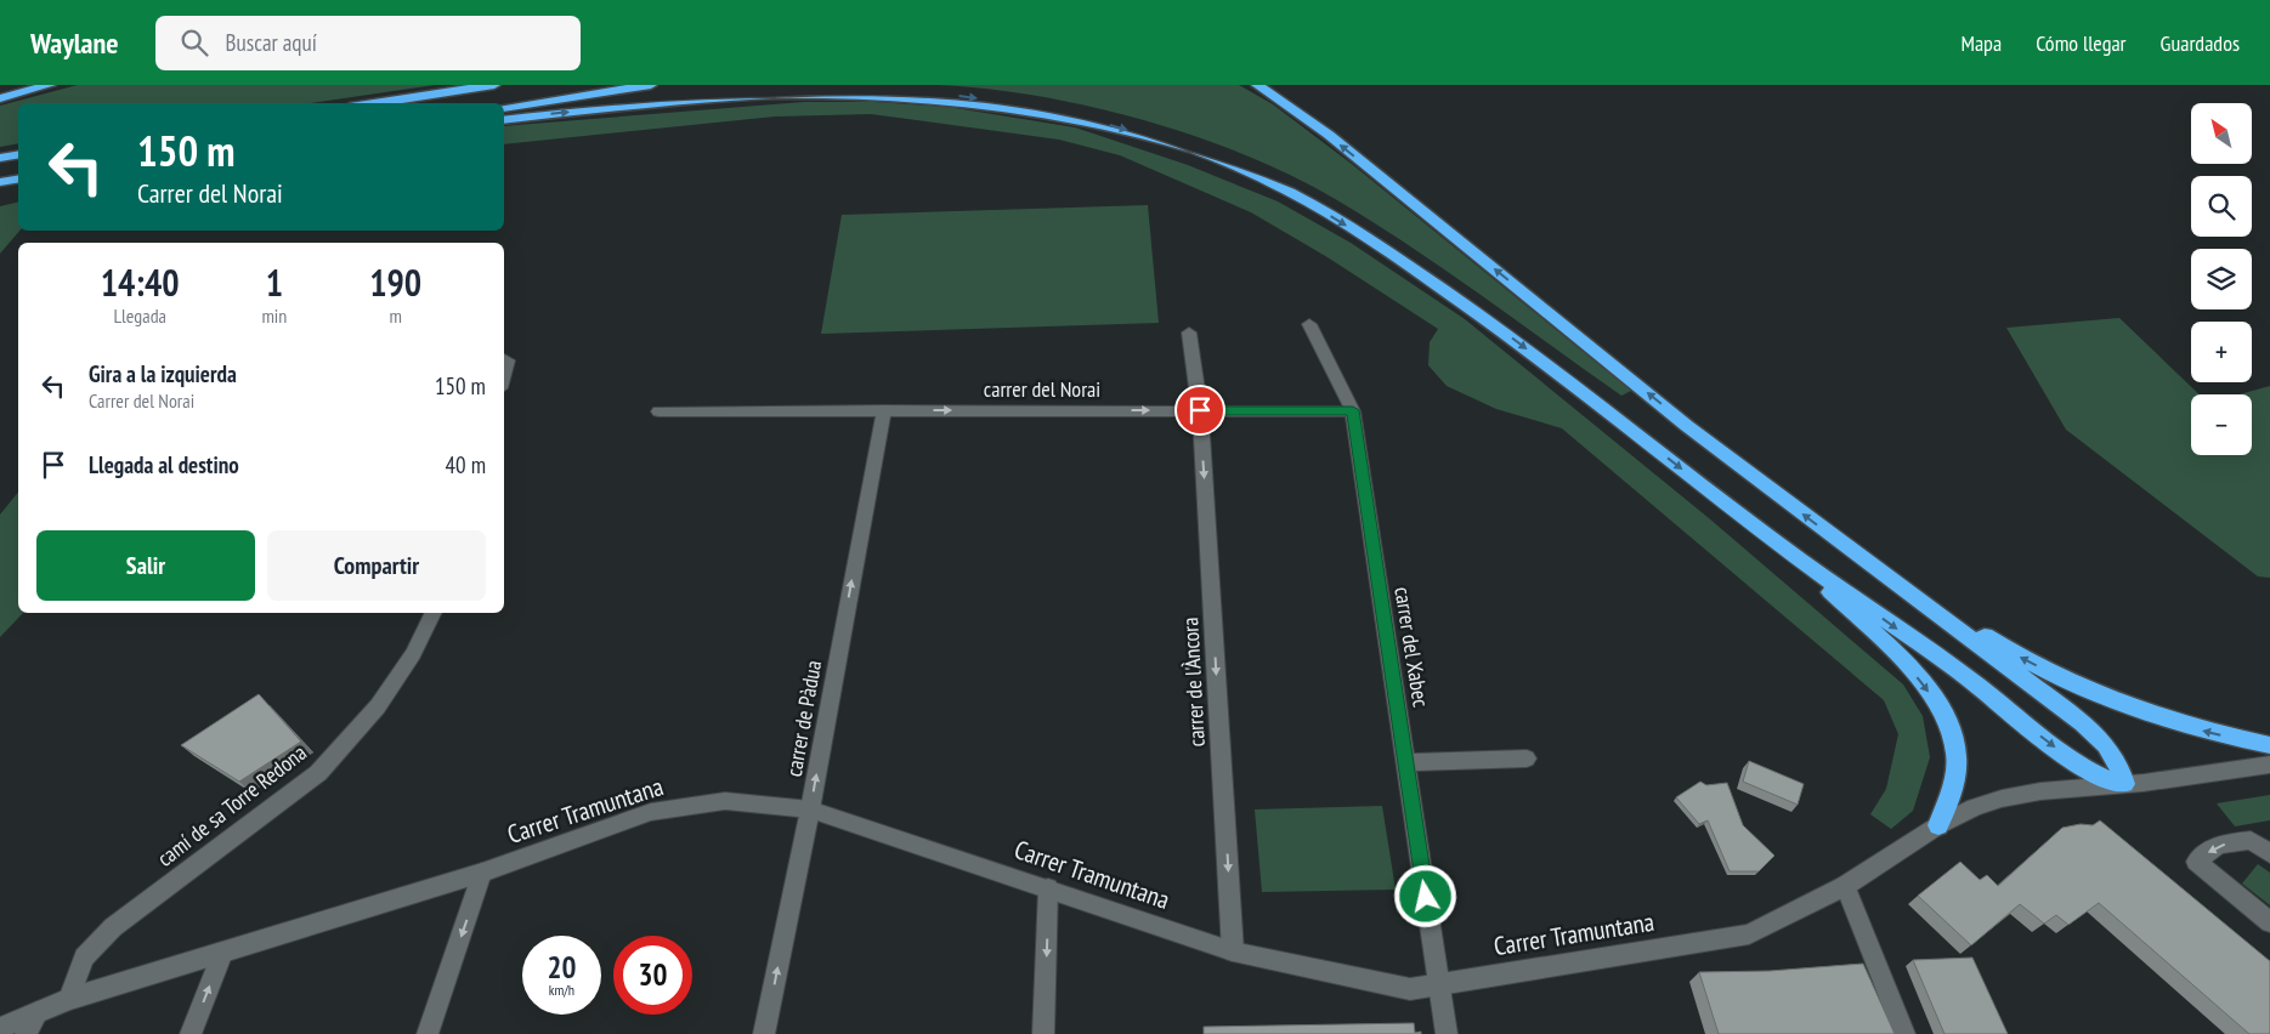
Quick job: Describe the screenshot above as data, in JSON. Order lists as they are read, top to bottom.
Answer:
{
  "streets": {
    "street": [
      "carrer del Norai",
      "carrer del Xabec",
      "carrer de l'Àncora",
      "carrer de Pàdua",
      "camí de sa Torre Redona",
      "Carrer Tramuntana"
    ]
  },
  "crossings": [
    ["carrer del Norai", "carrer de l'Àncora"],
    ["carrer del Norai", "carrer de Pàdua"],
    ["carrer del Xabec", "Carrer Tramuntana"],
    ["carrer de l'Àncora", "Carrer Tramuntana"],
    ["carrer de Pàdua", "Carrer Tramuntana"],
    ["camí de sa Torre Redona", "Carrer Tramuntana"]
  ],
  "one_way": ["carrer del Norai", "carrer de l'Àncora", "carrer de Pàdua"],
  "north": "top left",
  "page": {
    "header": "Waylane",
    "search": "Buscar aquí",
    "nav": ["Mapa", "Cómo llegar", "Guardados"],
    "map_buttons": ["+", "−"],
    "turn": ["150 m", "Carrer del Norai"],
    "eta": [
      "14:40",
      "Llegada",
      "1",
      "min",
      "190",
      "m"
    ],
    "list": [
      {
        "name": "Gira a la izquierda",
        "note": "Carrer del Norai",
        "value": "150 m"
      },
      {
        "name": "Llegada al destino",
        "value": "40 m"
      }
    ],
    "buttons": ["Salir", "Compartir"],
    "speed": "20 km/h",
    "limit": "30"
  }
}
